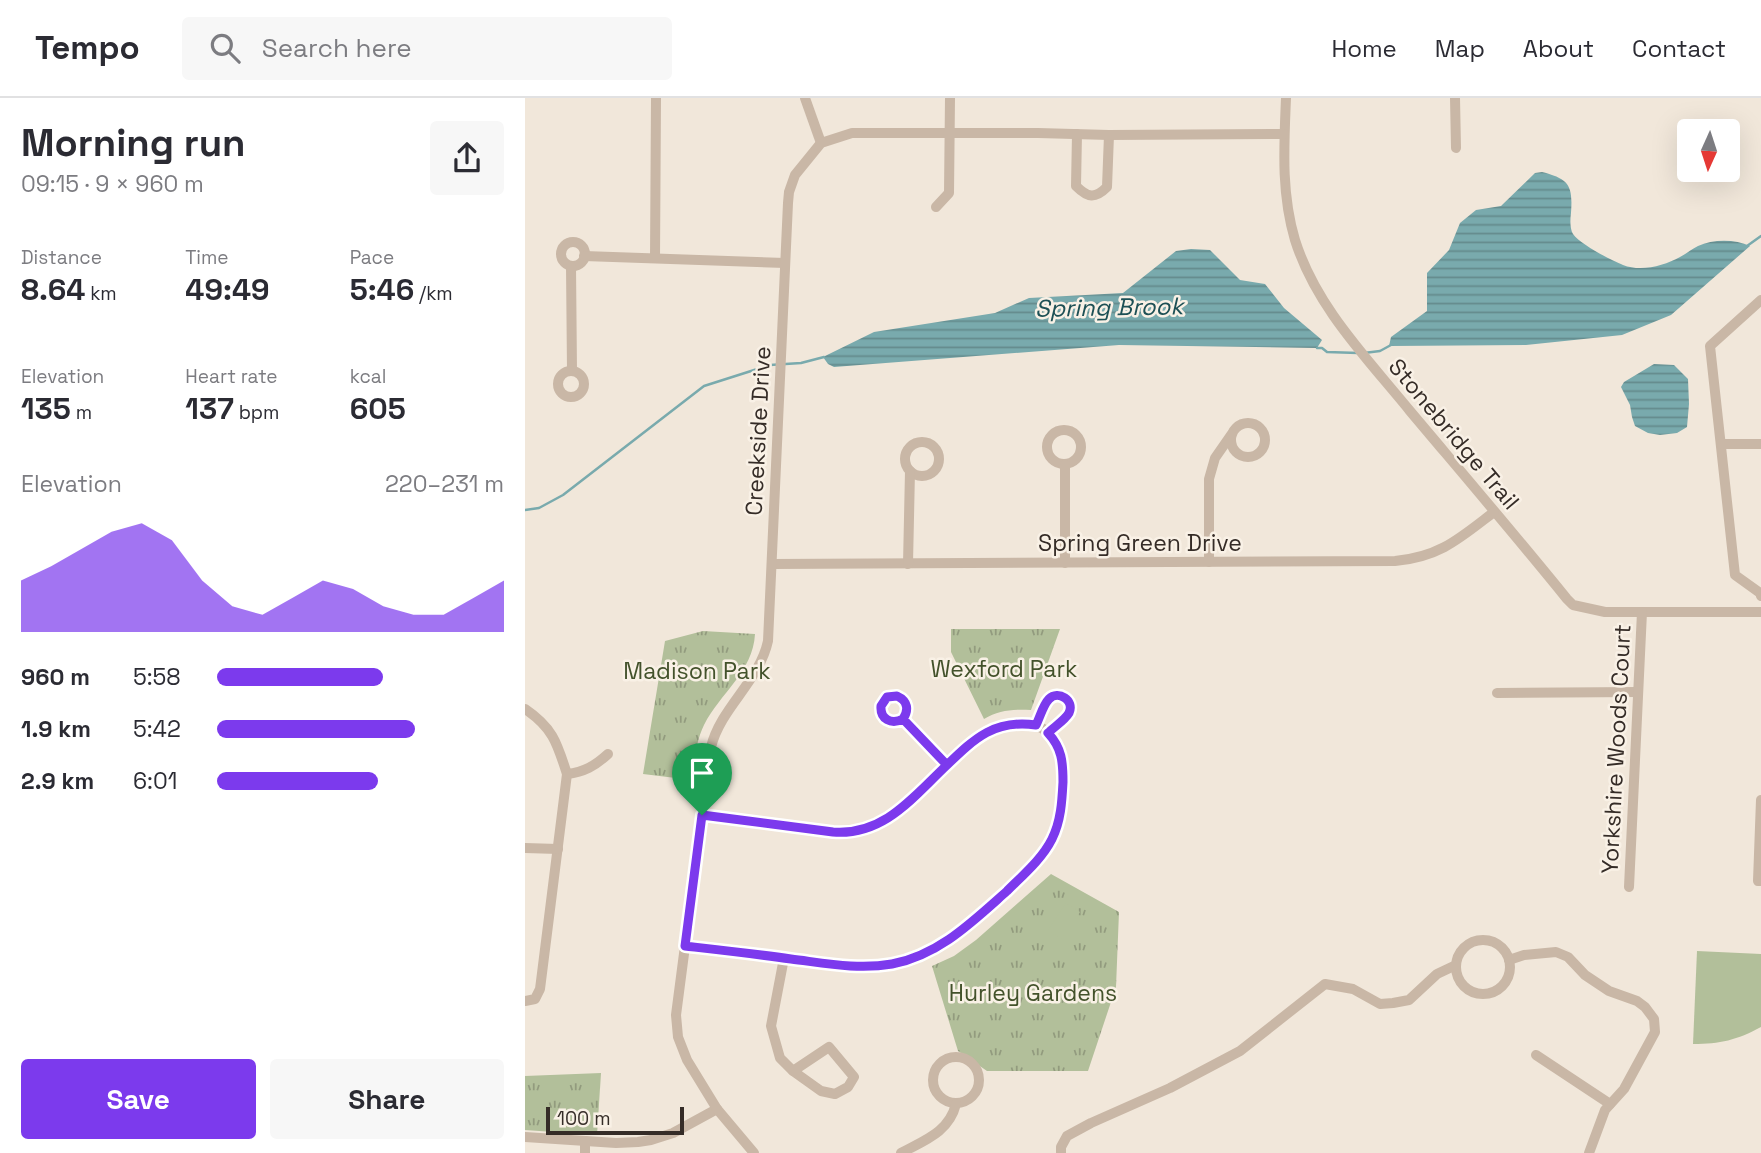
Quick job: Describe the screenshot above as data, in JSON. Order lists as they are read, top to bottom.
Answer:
{
  "streets": {
    "street": [
      "Creekside Drive",
      "Stonebridge Trail",
      "Spring Green Drive",
      "Yorkshire Woods Court"
    ]
  },
  "crossings": [
    ["Creekside Drive", "Spring Green Drive"],
    ["Stonebridge Trail", "Spring Green Drive"],
    ["Stonebridge Trail", "Yorkshire Woods Court"]
  ],
  "water": ["Spring Brook"],
  "parks": ["Wexford Park", "Madison Park", "Hurley Gardens"],
  "scale_bar": "100 m",
  "north": "bottom",
  "page": {
    "header": "Tempo",
    "search": "Search here",
    "nav": [
      "Home",
      "Map",
      "About",
      "Contact"
    ],
    "heading": ["Morning run", "09:15 · 9 × 960 m"],
    "stats": [
      ["Distance", "8.64 km"],
      ["Time", "49:49"],
      ["Pace", "5:46 /km"],
      ["Elevation", "135 m"],
      ["Heart rate", "137 bpm"],
      ["kcal", "605"]
    ],
    "chart": ["Elevation", "220–231 m"],
    "list": [
      {
        "name": "960 m",
        "note": "5:58"
      },
      {
        "name": "1.9 km",
        "note": "5:42"
      },
      {
        "name": "2.9 km",
        "note": "6:01"
      }
    ],
    "buttons": ["Save", "Share"],
    "scale": "100 m"
  }
}
